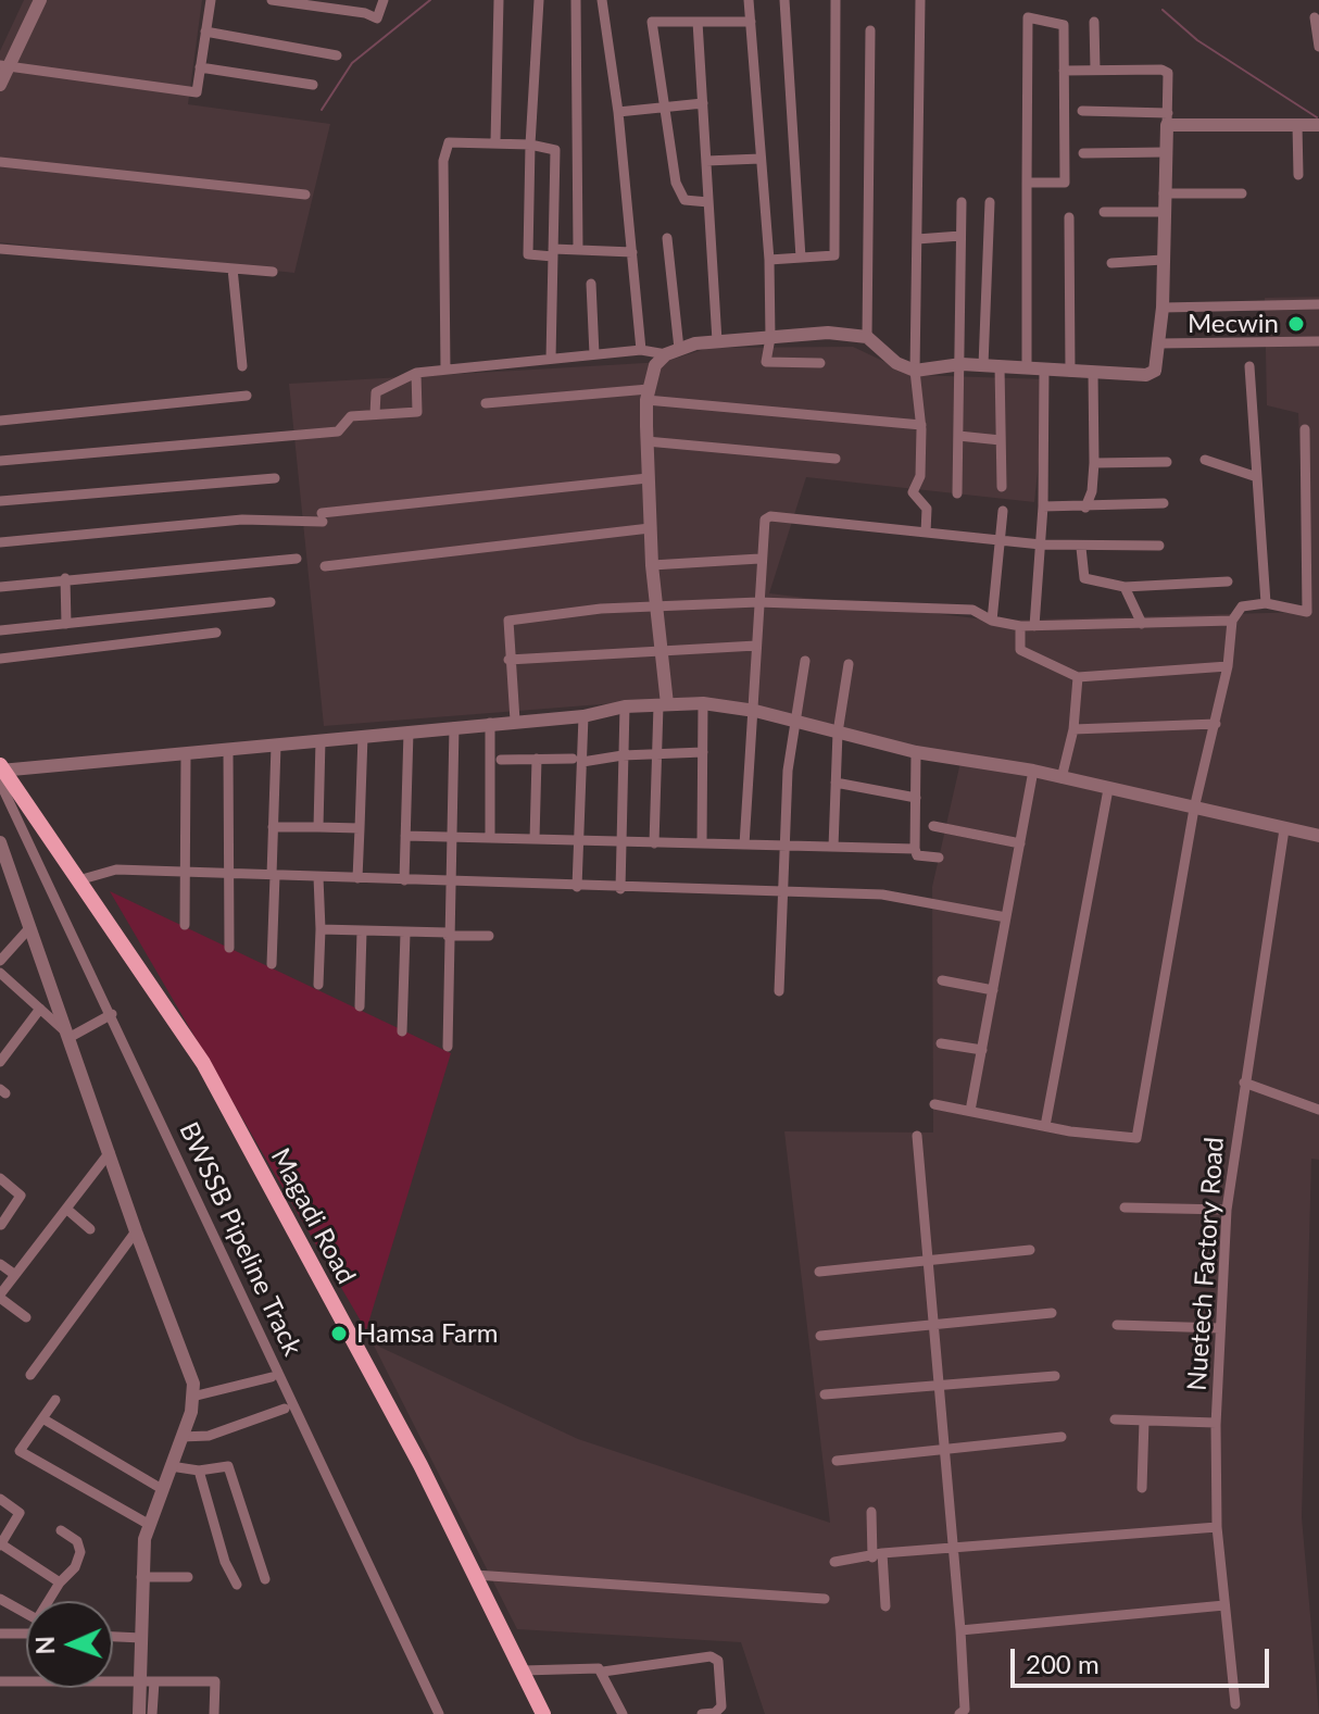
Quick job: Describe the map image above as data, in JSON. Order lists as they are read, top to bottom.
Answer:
{
  "streets": {
    "main road": ["Magadi Road"],
    "street": ["BWSSB Pipeline Track", "Nuetech Factory Road"]
  },
  "crossings": [
    ["Magadi Road", "BWSSB Pipeline Track"]
  ],
  "places": ["Mecwin", "Hamsa Farm"],
  "scale_bar": "200 m",
  "north": "left"
}
